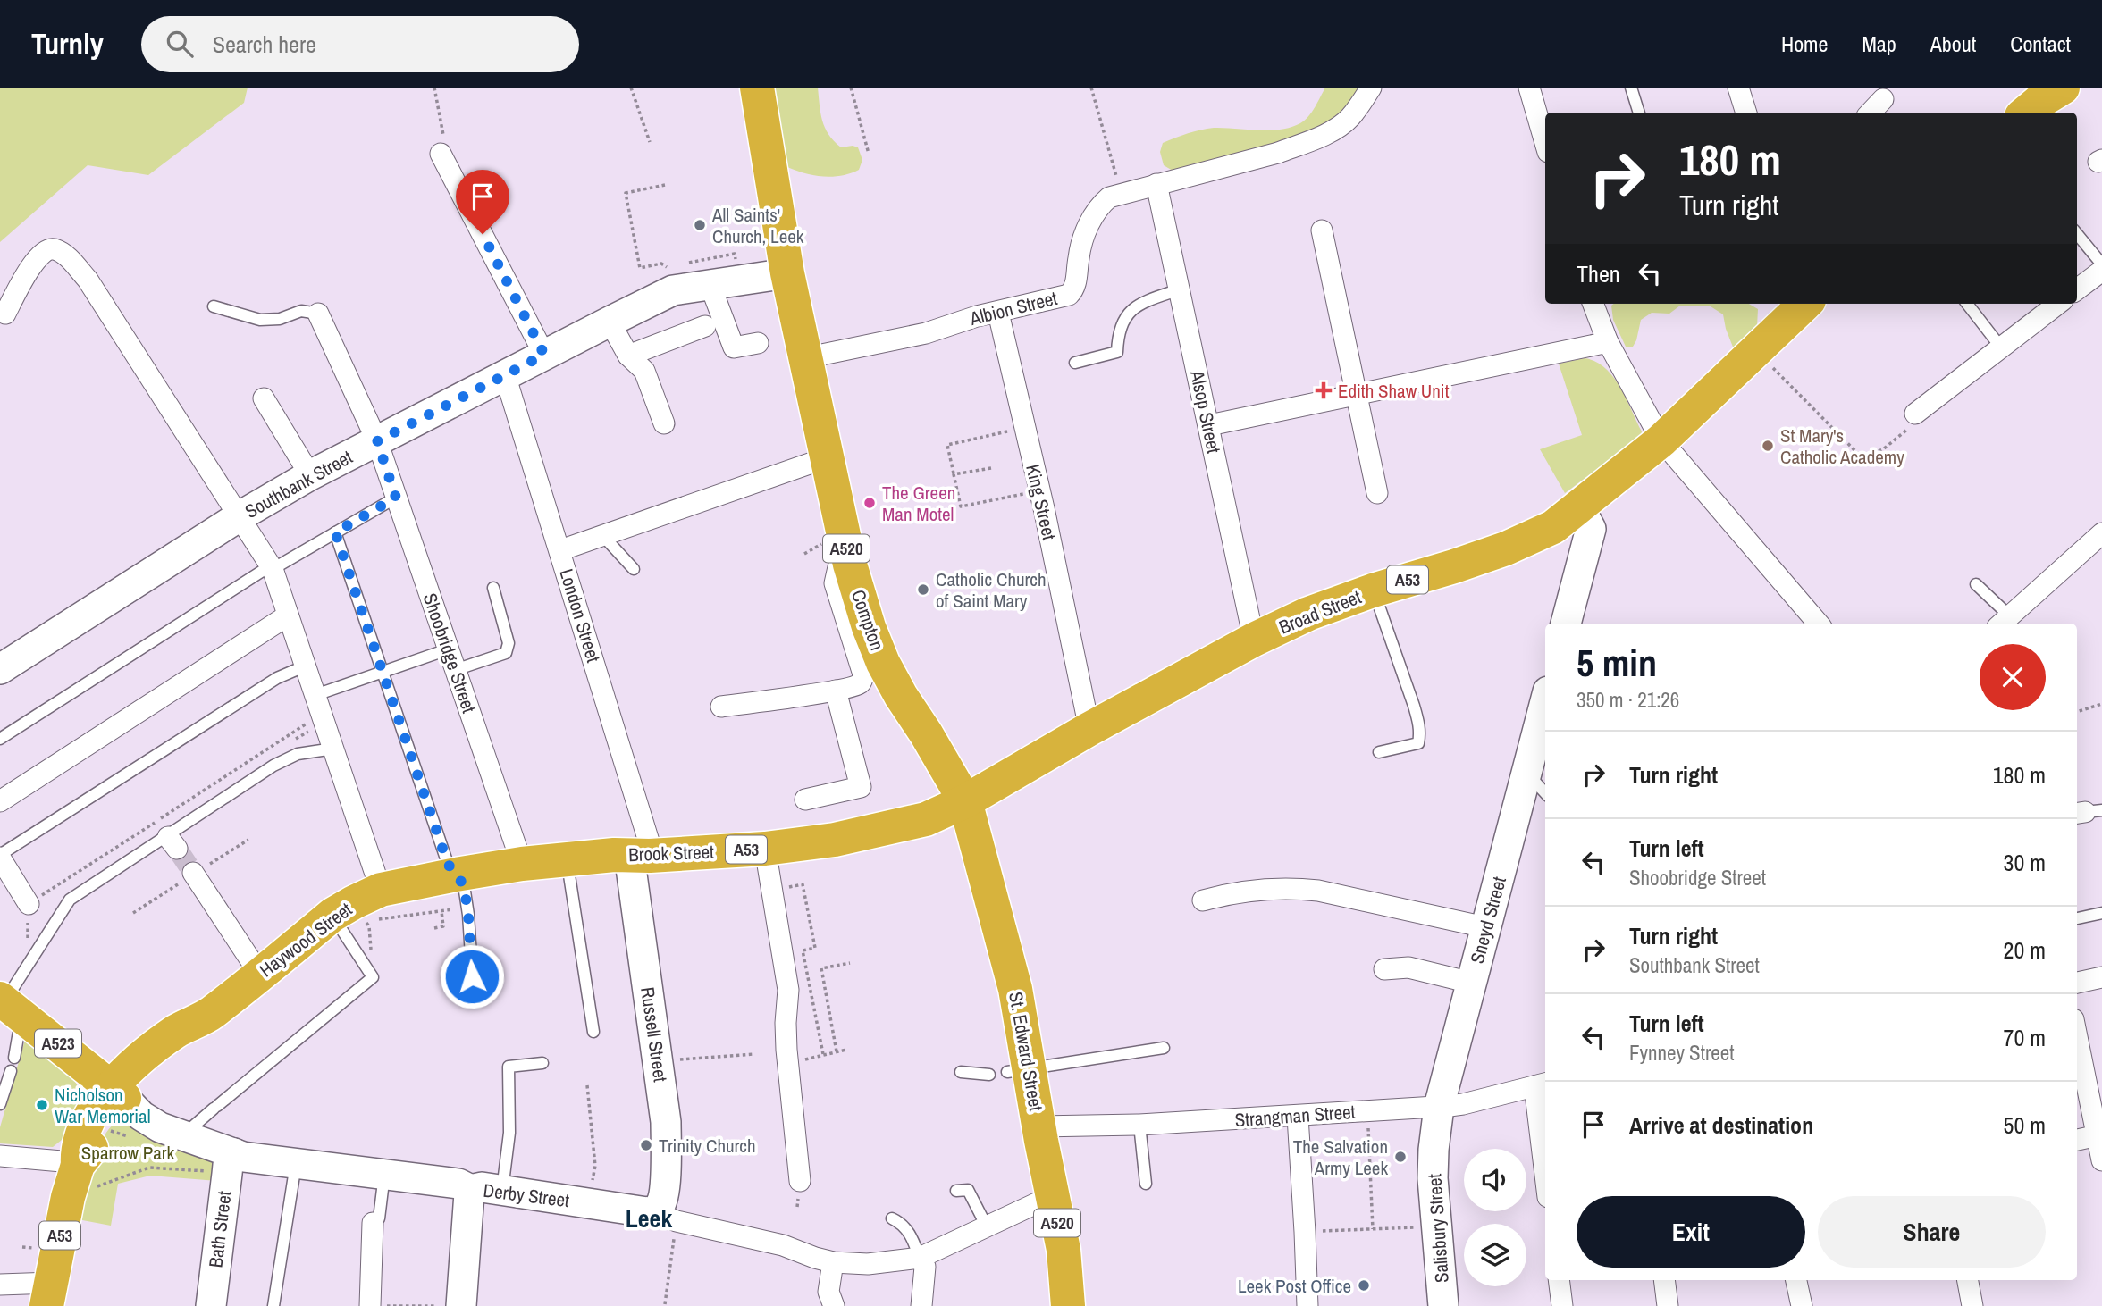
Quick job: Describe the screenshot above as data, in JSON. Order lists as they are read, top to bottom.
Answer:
{
  "streets": {
    "highway": [
      "A520",
      "A53",
      "Broad Street",
      "Compton",
      "Brook Street",
      "Haywood Street",
      "A523",
      "St. Edward Street"
    ],
    "street": [
      "Albion Street",
      "Alsop Street",
      "Southbank Street",
      "King Street",
      "London Street",
      "Shoobridge Street",
      "Sneyd Street",
      "Russell Street",
      "Strangman Street",
      "Derby Street",
      "Salisbury Street",
      "Bath Street"
    ]
  },
  "crossings": [
    ["Albion Street", "Alsop Street"],
    ["Albion Street", "King Street"],
    ["Albion Street", "Compton"],
    ["Alsop Street", "Broad Street"],
    ["Southbank Street", "A520"],
    ["Southbank Street", "London Street"],
    ["Southbank Street", "Compton"],
    ["Southbank Street", "Shoobridge Street"],
    ["King Street", "Broad Street"],
    ["A520", "Compton"],
    ["A53", "Haywood Street"],
    ["A53", "A523"],
    ["A53", "Derby Street"],
    ["Broad Street", "Compton"],
    ["Broad Street", "Brook Street"],
    ["Broad Street", "St. Edward Street"],
    ["London Street", "Brook Street"],
    ["London Street", "Russell Street"],
    ["Compton", "Brook Street"],
    ["Compton", "St. Edward Street"],
    ["Shoobridge Street", "Brook Street"],
    ["Shoobridge Street", "Haywood Street"],
    ["Brook Street", "Haywood Street"],
    ["Brook Street", "Russell Street"],
    ["Brook Street", "St. Edward Street"],
    ["Sneyd Street", "Strangman Street"],
    ["Sneyd Street", "Salisbury Street"],
    ["Haywood Street", "A523"],
    ["Haywood Street", "Derby Street"],
    ["Russell Street", "Derby Street"],
    ["A523", "Derby Street"],
    ["St. Edward Street", "Strangman Street"],
    ["St. Edward Street", "Derby Street"],
    ["Derby Street", "Bath Street"]
  ],
  "districts": ["Leek"],
  "parks": ["Sparrow Park"],
  "places": {
    "other": [
      "All Saints' Church, Leek",
      "St Mary's Catholic Academy",
      "The Green Man Motel",
      "Catholic Church of Saint Mary",
      "Nicholson War Memorial",
      "Trinity Church",
      "The Salvation Army Leek",
      "Leek Post Office"
    ],
    "health": ["Edith Shaw Unit"]
  },
  "page": {
    "header": "Turnly",
    "search": "Search here",
    "nav": [
      "Home",
      "Map",
      "About",
      "Contact"
    ],
    "turn": ["180 m", "Turn right"],
    "then": "Then",
    "heading": ["5 min", "350 m · 21:26"],
    "list": [
      {
        "name": "Turn right",
        "value": "180 m"
      },
      {
        "name": "Turn left",
        "note": "Shoobridge Street",
        "value": "30 m"
      },
      {
        "name": "Turn right",
        "note": "Southbank Street",
        "value": "20 m"
      },
      {
        "name": "Turn left",
        "note": "Fynney Street",
        "value": "70 m"
      },
      {
        "name": "Arrive at destination",
        "value": "50 m"
      }
    ],
    "buttons": ["Exit", "Share"]
  }
}
